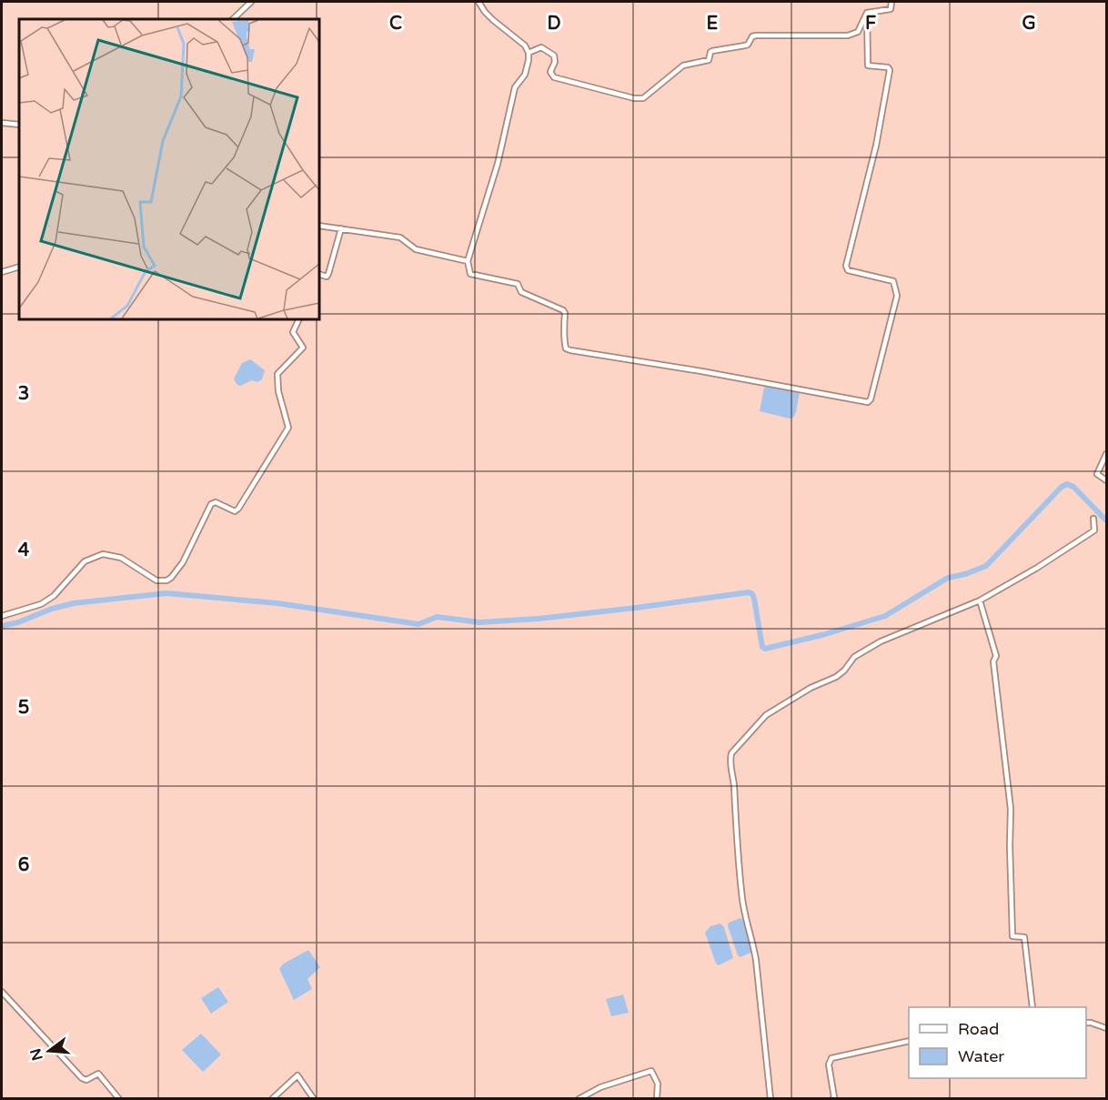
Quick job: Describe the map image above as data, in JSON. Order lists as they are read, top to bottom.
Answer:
{
  "legend": ["Road", "Water"],
  "north": "left",
  "grid": {
    "columns": [
      "C",
      "D",
      "E",
      "F",
      "G"
    ],
    "rows": [
      "3",
      "4",
      "5",
      "6"
    ]
  }
}
